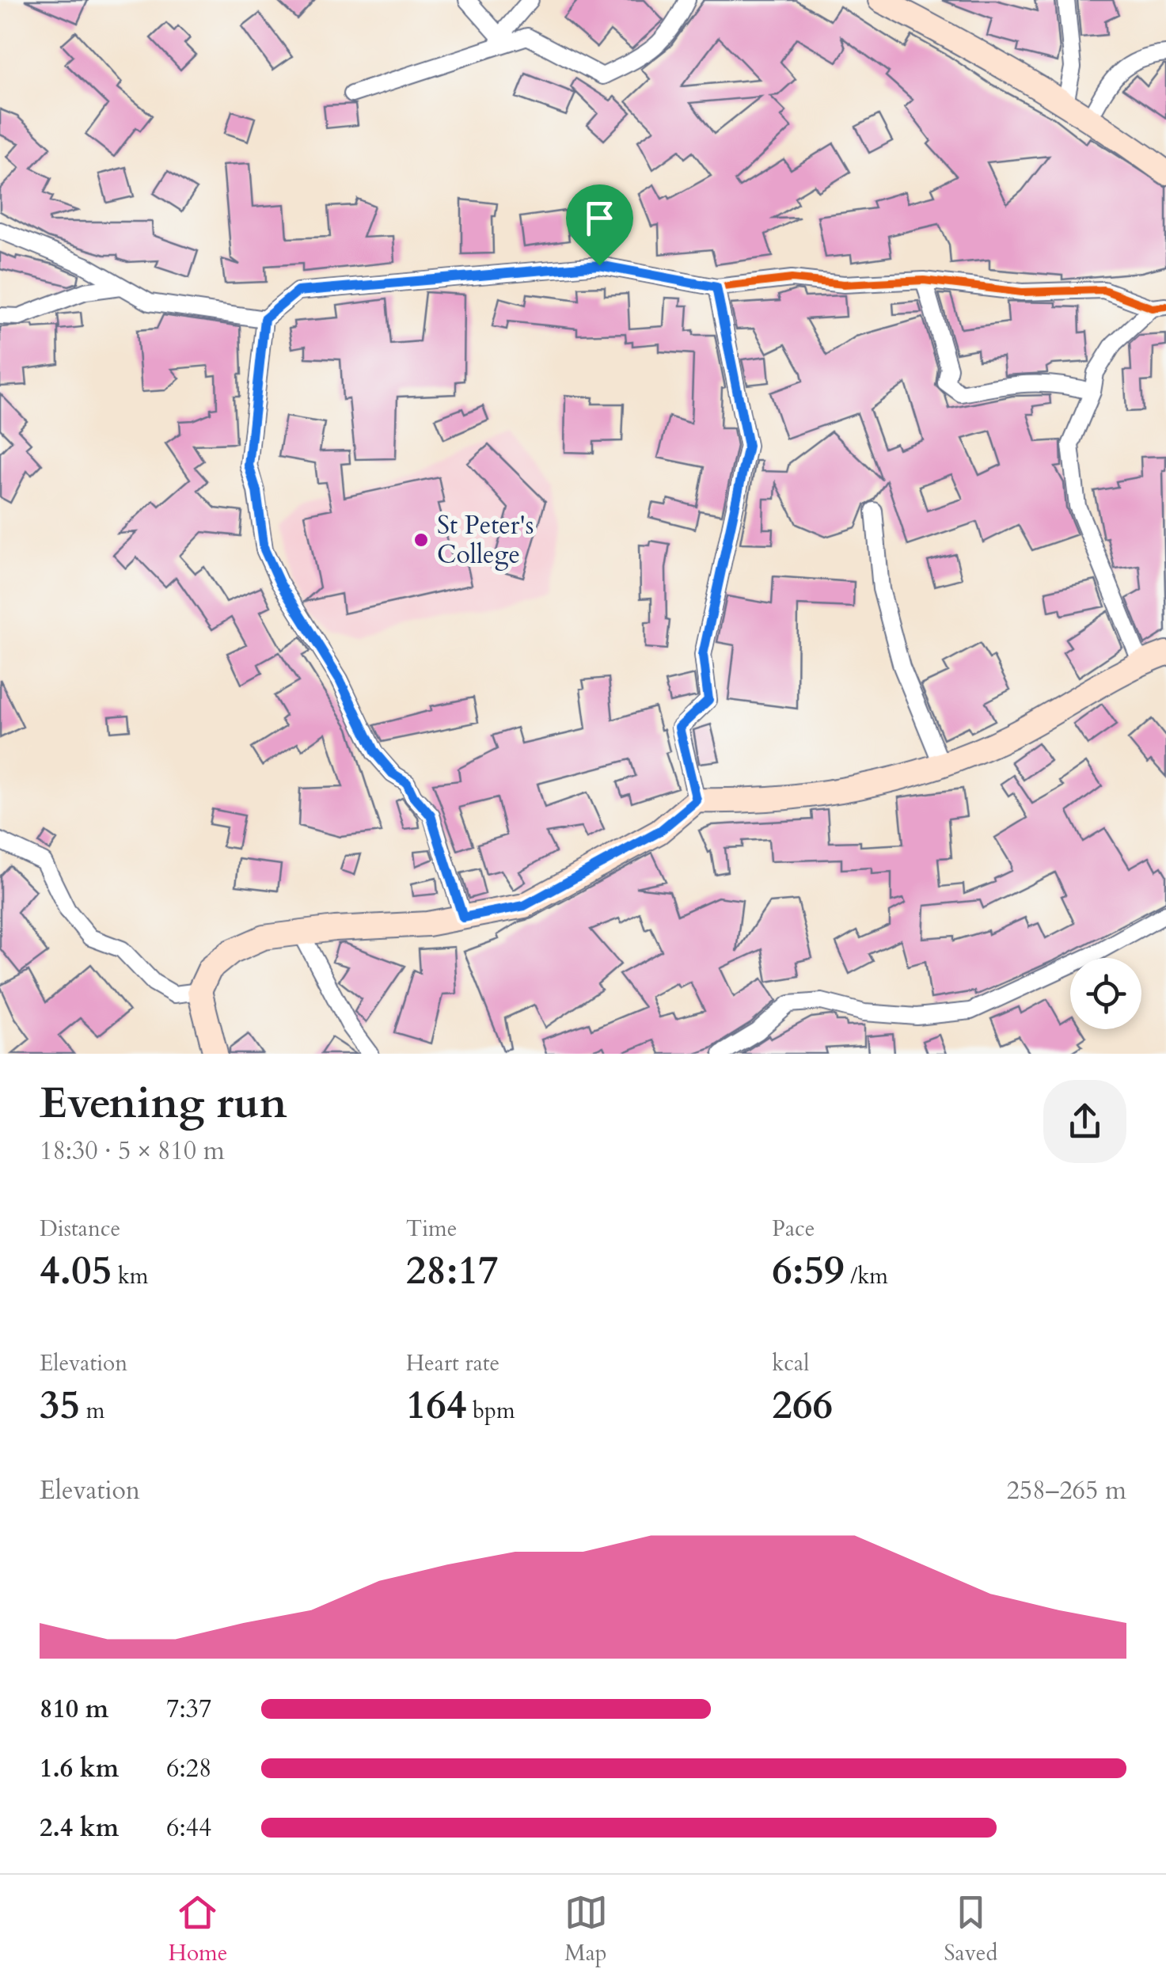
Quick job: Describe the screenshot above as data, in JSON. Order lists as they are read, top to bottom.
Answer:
{
  "places": ["St Peter's College"],
  "page": {
    "heading": ["Evening run", "18:30 · 5 × 810 m"],
    "stats": [
      ["Distance", "4.05 km"],
      ["Time", "28:17"],
      ["Pace", "6:59 /km"],
      ["Elevation", "35 m"],
      ["Heart rate", "164 bpm"],
      ["kcal", "266"]
    ],
    "chart": ["Elevation", "258–265 m"],
    "list": [
      {
        "name": "810 m",
        "note": "7:37"
      },
      {
        "name": "1.6 km",
        "note": "6:28"
      },
      {
        "name": "2.4 km",
        "note": "6:44"
      }
    ],
    "tabs": ["Home", "Map", "Saved"]
  }
}
